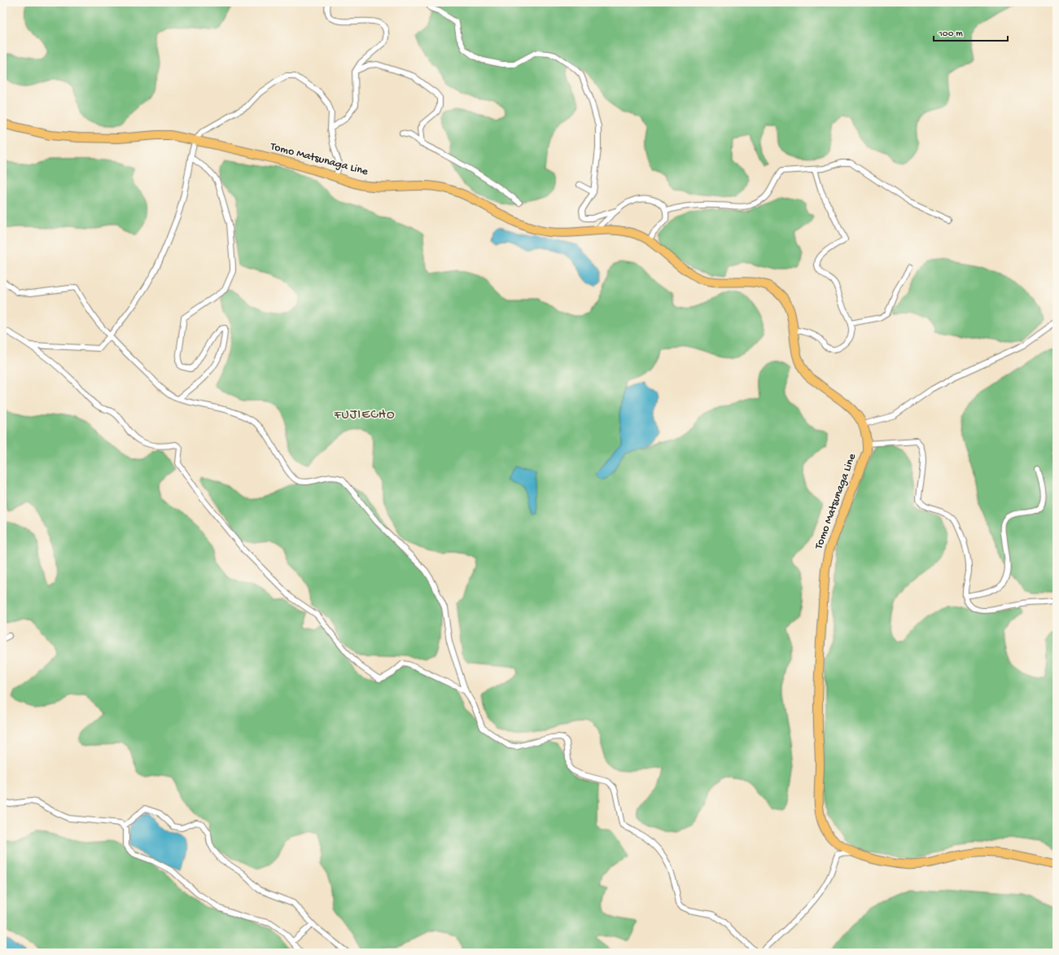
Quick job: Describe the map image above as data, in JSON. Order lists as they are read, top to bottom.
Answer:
{
  "streets": {
    "main road": ["Tomo Matsunaga Line"]
  },
  "districts": ["FUJIECHO"],
  "scale_bar": "100 m"
}
